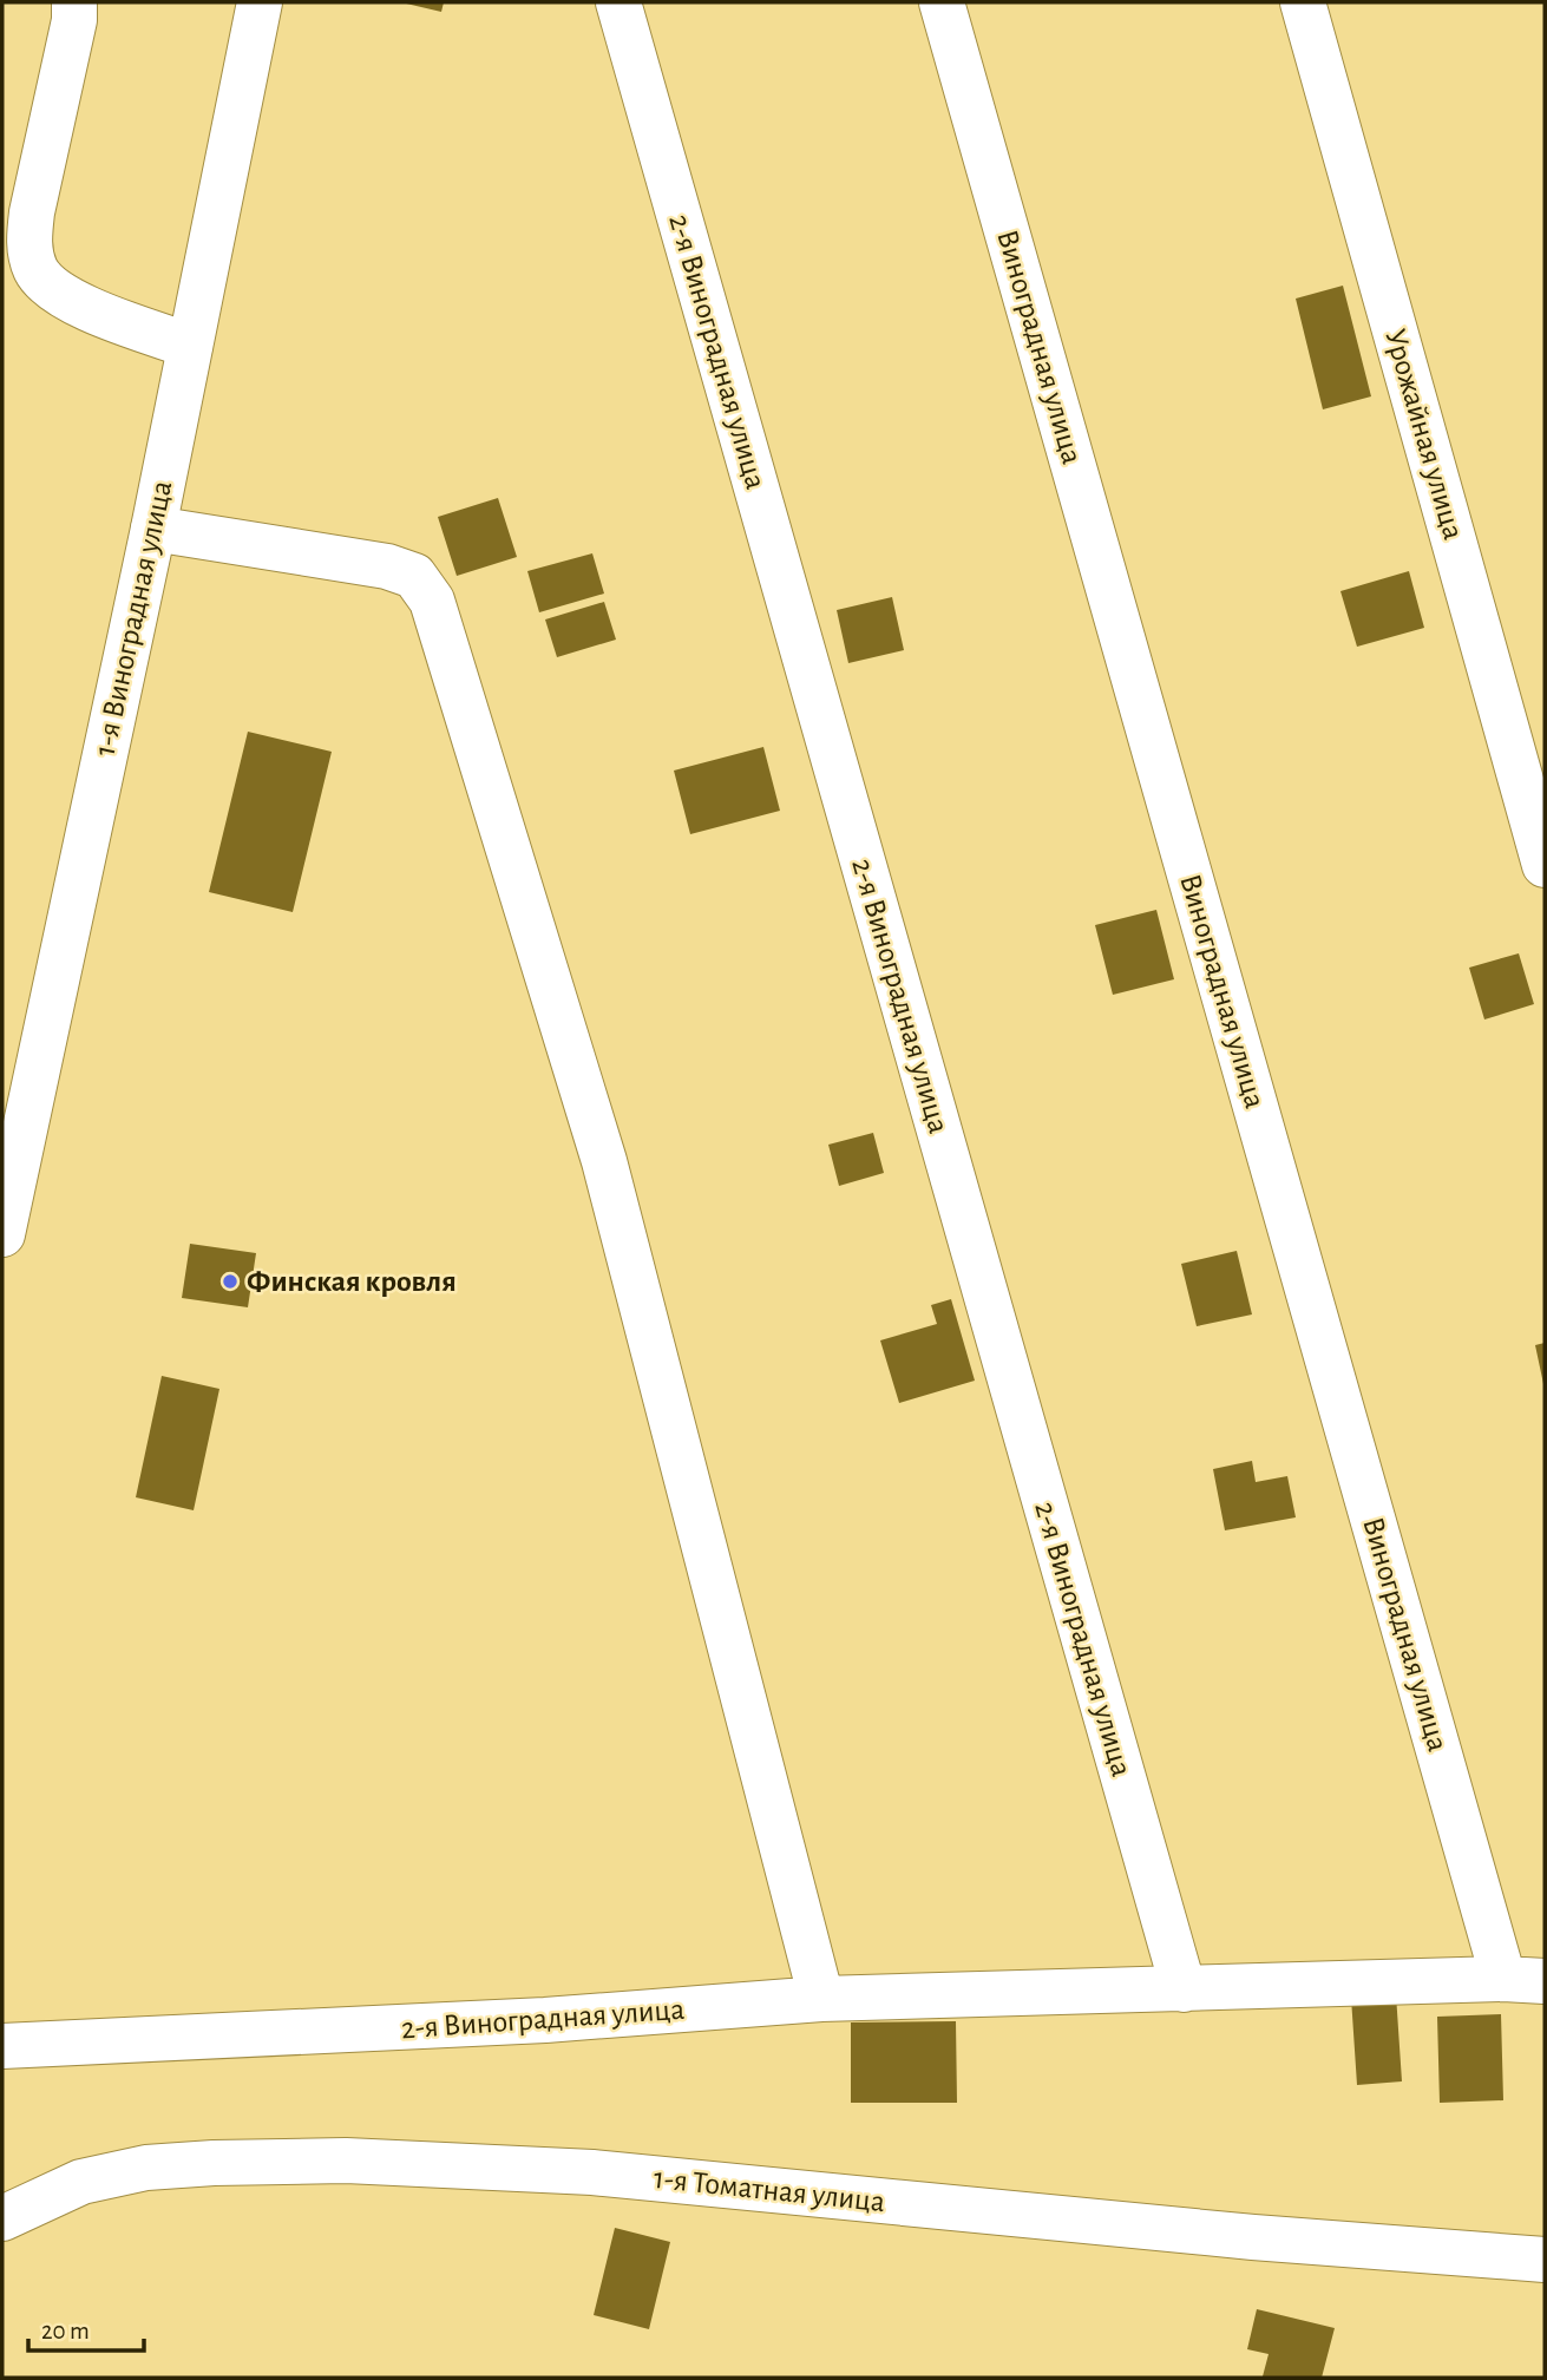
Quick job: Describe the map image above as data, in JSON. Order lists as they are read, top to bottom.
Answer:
{
  "streets": {
    "street": [
      "Виноградная улица",
      "2-я Виноградная улица",
      "Урожайная улица",
      "1-я Виноградная улица",
      "1-я Томатная улица"
    ]
  },
  "crossings": [
    ["Виноградная улица", "2-я Виноградная улица"]
  ],
  "places": ["Финская кровля"],
  "scale_bar": "20 m"
}
